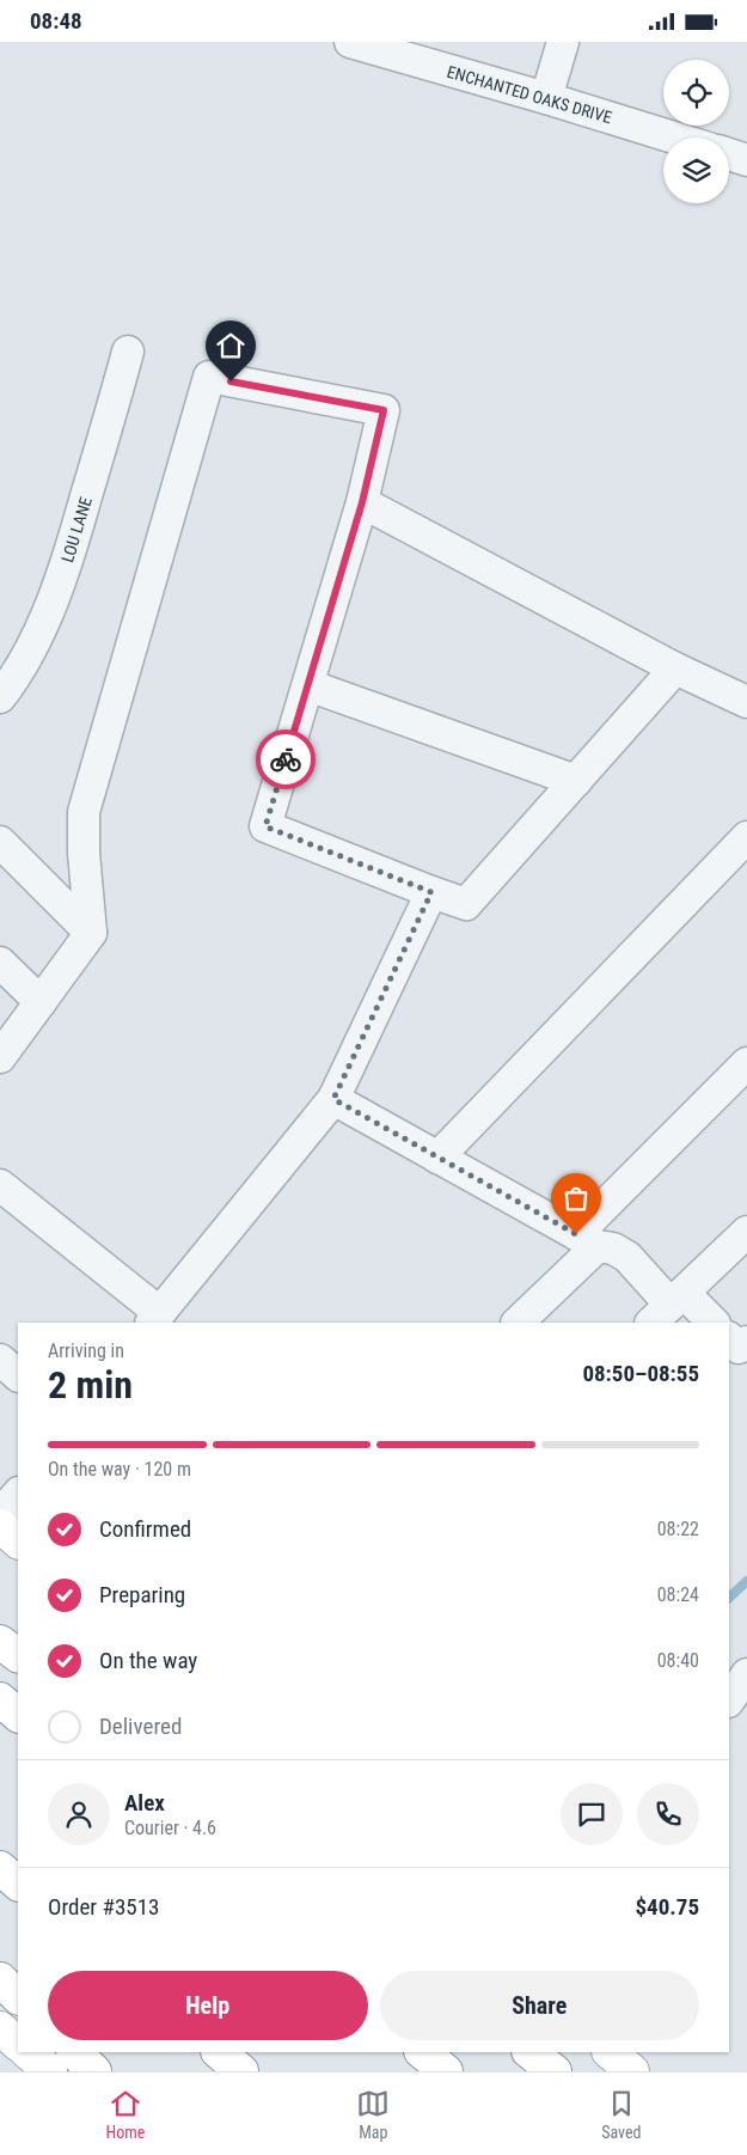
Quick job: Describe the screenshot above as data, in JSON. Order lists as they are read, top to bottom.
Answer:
{
  "streets": {
    "street": ["ENCHANTED OAKS DRIVE", "LOU LANE"]
  },
  "page": {
    "status": "08:48",
    "heading": ["2 min", "Arriving in", "08:50–08:55"],
    "panel": [
      "Alex",
      "Courier · 4.6",
      "Order #3513",
      "$40.75"
    ],
    "bar": "On the way · 120 m",
    "list": [
      ["Confirmed", "08:22"],
      ["Preparing", "08:24"],
      ["On the way", "08:40"],
      "Delivered"
    ],
    "buttons": ["Help", "Share"],
    "tabs": ["Home", "Map", "Saved"]
  }
}
